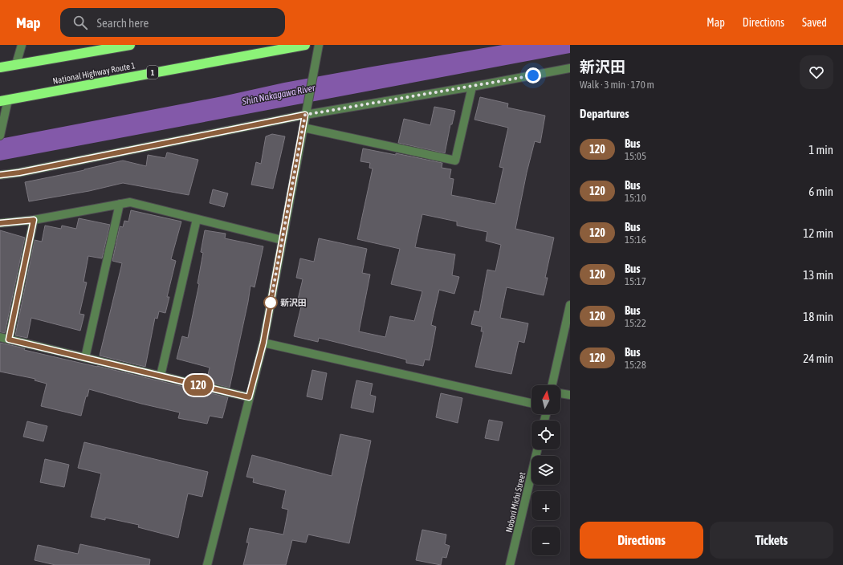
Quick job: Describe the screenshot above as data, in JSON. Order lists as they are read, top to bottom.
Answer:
{
  "streets": {
    "highway": ["1", "National Highway Route 1"],
    "street": ["Nobori Michi Street"]
  },
  "water": ["Shin Nakagawa River"],
  "places": ["新沢田"],
  "lines": ["bus line 120"],
  "north": "top",
  "page": {
    "header": "Map",
    "search": "Search here",
    "nav": ["Map", "Directions", "Saved"],
    "on_map": "120",
    "heading": [
      ["新沢田", "Walk · 3 min · 170 m"],
      "Departures"
    ],
    "list": [
      {
        "mark": "120",
        "name": "Bus",
        "note": "15:05",
        "value": "1 min"
      },
      {
        "mark": "120",
        "name": "Bus",
        "note": "15:10",
        "value": "6 min"
      },
      {
        "mark": "120",
        "name": "Bus",
        "note": "15:16",
        "value": "12 min"
      },
      {
        "mark": "120",
        "name": "Bus",
        "note": "15:17",
        "value": "13 min"
      },
      {
        "mark": "120",
        "name": "Bus",
        "note": "15:22",
        "value": "18 min"
      },
      {
        "mark": "120",
        "name": "Bus",
        "note": "15:28",
        "value": "24 min"
      }
    ],
    "map_buttons": ["+", "−"],
    "buttons": ["Directions", "Tickets"]
  }
}
